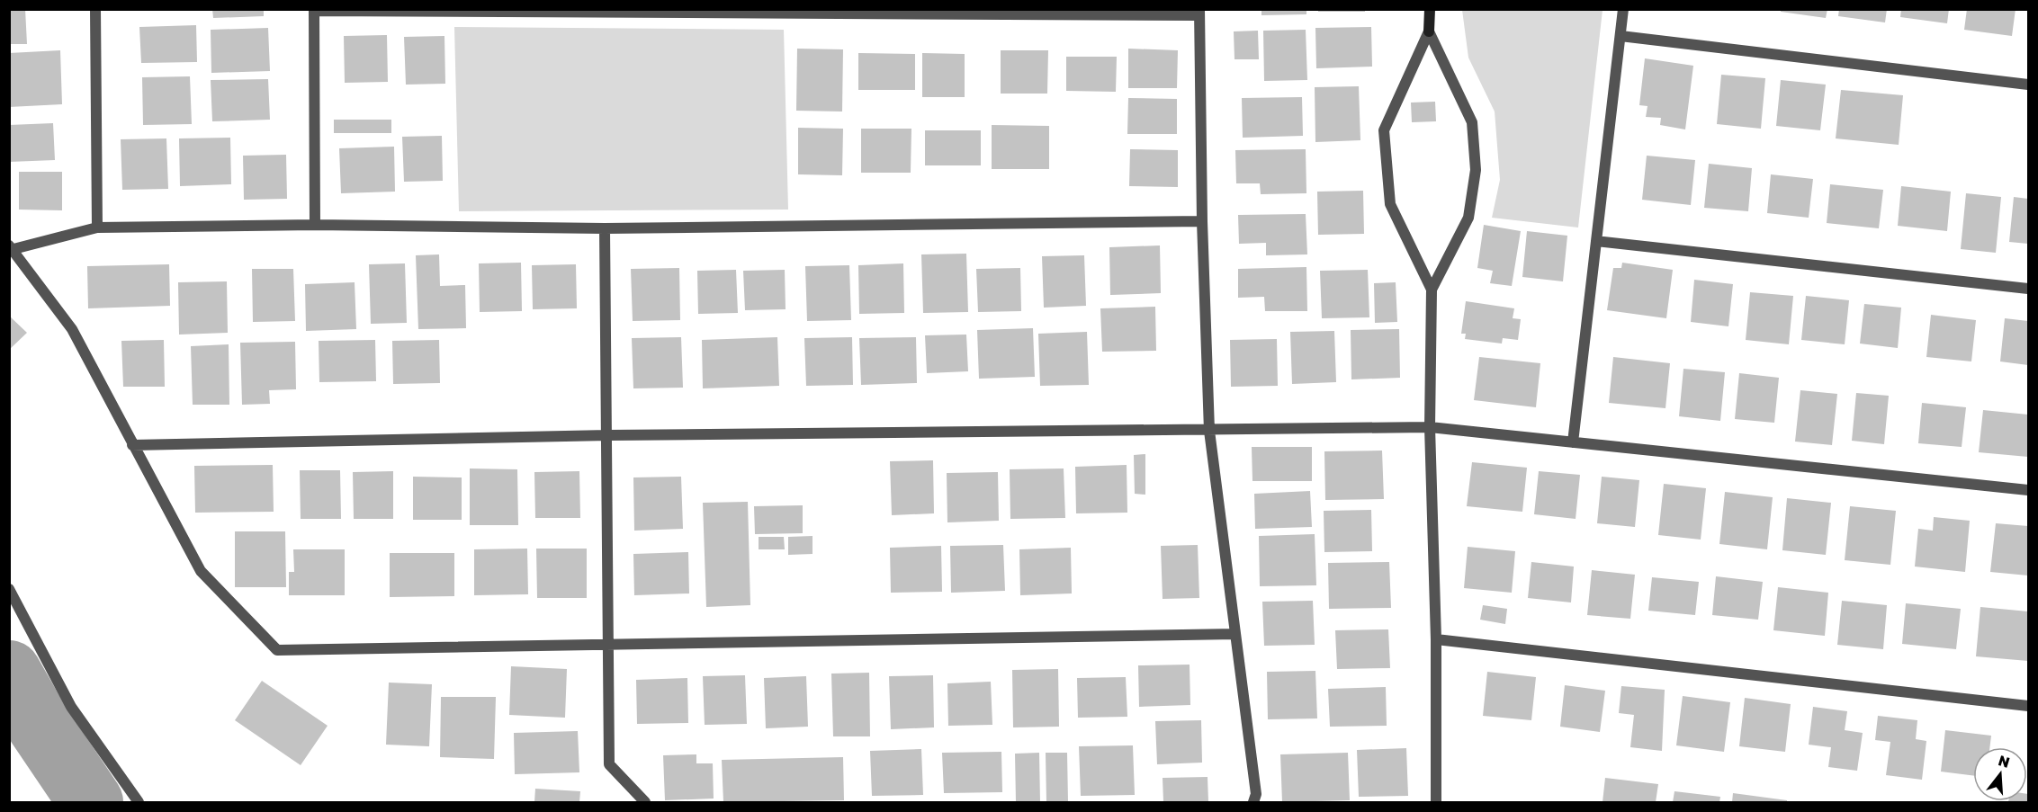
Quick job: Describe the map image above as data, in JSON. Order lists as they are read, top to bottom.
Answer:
{
  "north": "top"
}
